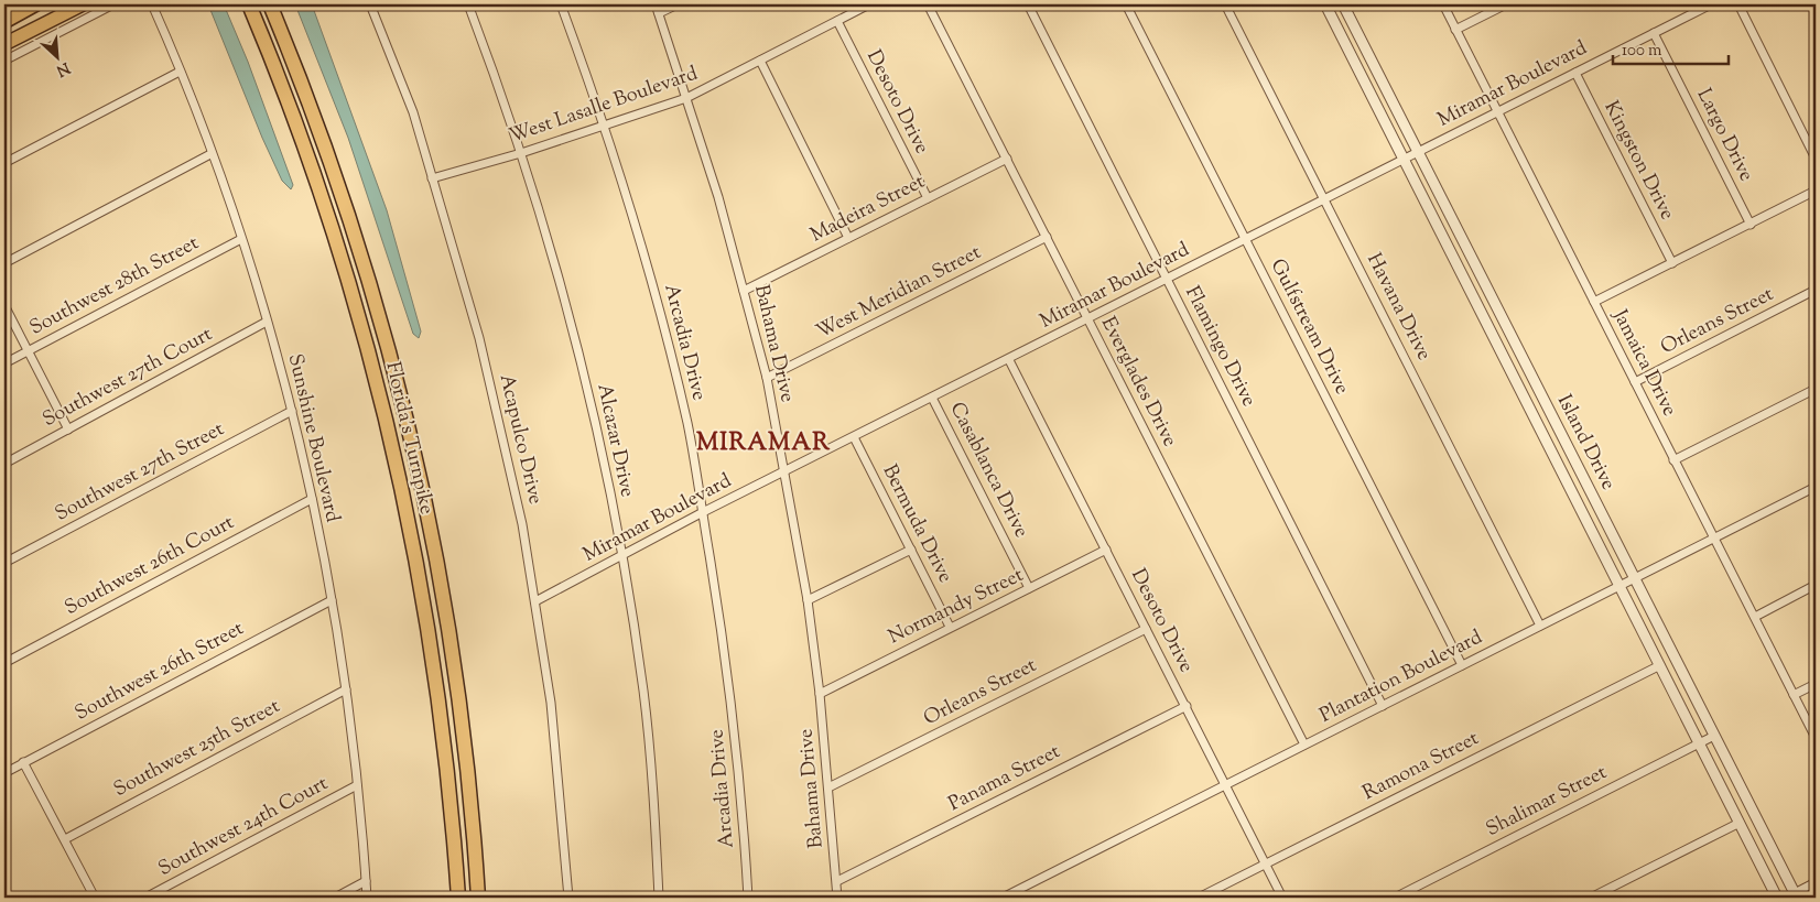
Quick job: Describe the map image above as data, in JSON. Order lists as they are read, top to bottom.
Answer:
{
  "streets": {
    "highway": ["Florida's Turnpike"],
    "street": [
      "Miramar Boulevard",
      "Desoto Drive",
      "West Lasalle Boulevard",
      "Largo Drive",
      "Kingston Drive",
      "Madeira Street",
      "Southwest 28th Street",
      "West Meridian Street",
      "Havana Drive",
      "Orleans Street",
      "Gulfstream Drive",
      "Arcadia Drive",
      "Bahama Drive",
      "Flamingo Drive",
      "Jamaica Drive",
      "Southwest 27th Court",
      "Everglades Drive",
      "Sunshine Boulevard",
      "Acapulco Drive",
      "Alcazar Drive",
      "Island Drive",
      "Casablanca Drive",
      "Southwest 27th Street",
      "Bermuda Drive",
      "Southwest 26th Court",
      "Normandy Street",
      "Southwest 26th Street",
      "Plantation Boulevard",
      "Southwest 25th Street",
      "Ramona Street",
      "Panama Street",
      "Shalimar Street",
      "Southwest 24th Court"
    ]
  },
  "crossings": [
    ["Miramar Boulevard", "Desoto Drive"],
    ["Miramar Boulevard", "Largo Drive"],
    ["Miramar Boulevard", "Kingston Drive"],
    ["Miramar Boulevard", "Havana Drive"],
    ["Miramar Boulevard", "Gulfstream Drive"],
    ["Miramar Boulevard", "Arcadia Drive"],
    ["Miramar Boulevard", "Bahama Drive"],
    ["Miramar Boulevard", "Flamingo Drive"],
    ["Miramar Boulevard", "Jamaica Drive"],
    ["Miramar Boulevard", "Everglades Drive"],
    ["Miramar Boulevard", "Acapulco Drive"],
    ["Miramar Boulevard", "Alcazar Drive"],
    ["Miramar Boulevard", "Island Drive"],
    ["Miramar Boulevard", "Casablanca Drive"],
    ["Miramar Boulevard", "Bermuda Drive"],
    ["Desoto Drive", "West Lasalle Boulevard"],
    ["Desoto Drive", "Madeira Street"],
    ["Desoto Drive", "Orleans Street"],
    ["Desoto Drive", "Normandy Street"],
    ["Desoto Drive", "Plantation Boulevard"],
    ["Desoto Drive", "Ramona Street"],
    ["Desoto Drive", "Panama Street"],
    ["West Lasalle Boulevard", "Arcadia Drive"],
    ["West Lasalle Boulevard", "Bahama Drive"],
    ["West Lasalle Boulevard", "Acapulco Drive"],
    ["West Lasalle Boulevard", "Alcazar Drive"],
    ["Madeira Street", "Bahama Drive"],
    ["Madeira Street", "Everglades Drive"],
    ["Southwest 28th Street", "Sunshine Boulevard"],
    ["West Meridian Street", "Bahama Drive"],
    ["West Meridian Street", "Everglades Drive"],
    ["Havana Drive", "Plantation Boulevard"],
    ["Orleans Street", "Bahama Drive"],
    ["Orleans Street", "Jamaica Drive"],
    ["Gulfstream Drive", "Plantation Boulevard"],
    ["Bahama Drive", "Normandy Street"],
    ["Bahama Drive", "Panama Street"],
    ["Flamingo Drive", "Plantation Boulevard"],
    ["Jamaica Drive", "Plantation Boulevard"],
    ["Southwest 27th Court", "Sunshine Boulevard"],
    ["Everglades Drive", "Plantation Boulevard"],
    ["Sunshine Boulevard", "Southwest 27th Street"],
    ["Sunshine Boulevard", "Southwest 26th Court"],
    ["Sunshine Boulevard", "Southwest 26th Street"],
    ["Sunshine Boulevard", "Southwest 25th Street"],
    ["Sunshine Boulevard", "Southwest 24th Court"],
    ["Island Drive", "Plantation Boulevard"],
    ["Island Drive", "Ramona Street"],
    ["Island Drive", "Shalimar Street"],
    ["Casablanca Drive", "Normandy Street"],
    ["Bermuda Drive", "Normandy Street"]
  ],
  "districts": ["MIRAMAR"],
  "scale_bar": "100 m",
  "north": "bottom right"
}
